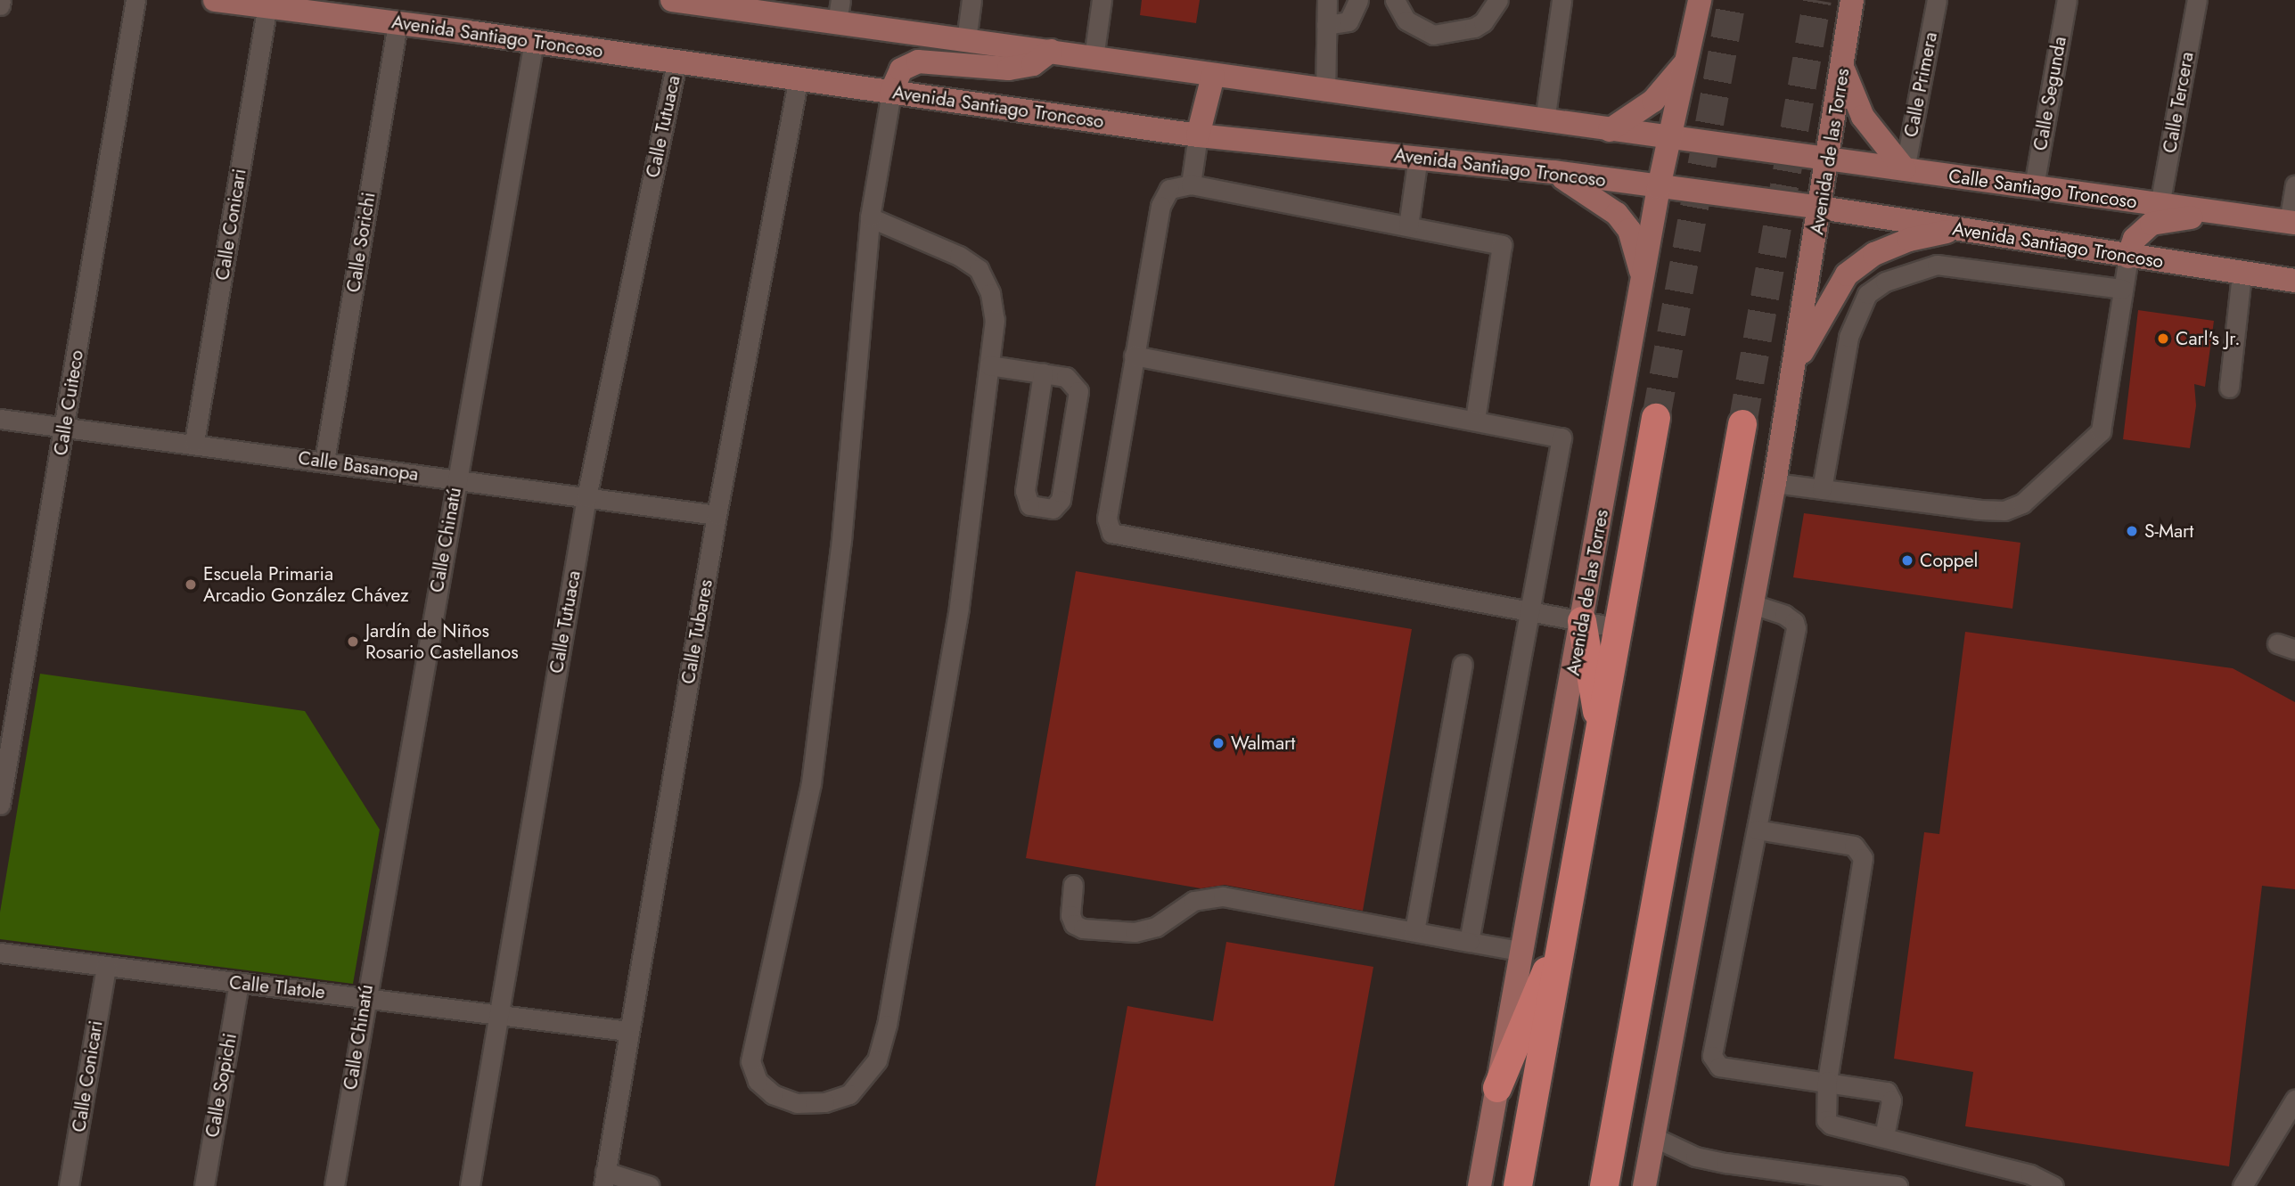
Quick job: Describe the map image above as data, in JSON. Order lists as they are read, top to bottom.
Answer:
{
  "streets": {
    "highway": ["Avenida de las Torres"],
    "main road": ["Avenida Santiago Troncoso", "Calle Santiago Troncoso"],
    "street": [
      "Calle Primera",
      "Calle Segunda",
      "Calle Tercera",
      "Calle Tutuaca",
      "Calle Conicari",
      "Calle Sorichi",
      "Calle Cuiteco",
      "Calle Basanopa",
      "Calle Chinatú",
      "Calle Tubares",
      "Calle Tlatole",
      "Calle Sopichi"
    ]
  },
  "crossings": [
    ["Avenida Santiago Troncoso", "Calle Tutuaca"],
    ["Avenida Santiago Troncoso", "Avenida de las Torres"],
    ["Avenida Santiago Troncoso", "Calle Conicari"],
    ["Avenida Santiago Troncoso", "Calle Sorichi"],
    ["Avenida Santiago Troncoso", "Calle Chinatú"],
    ["Avenida Santiago Troncoso", "Calle Tubares"],
    ["Calle Primera", "Calle Santiago Troncoso"],
    ["Calle Segunda", "Calle Santiago Troncoso"],
    ["Calle Tercera", "Calle Santiago Troncoso"],
    ["Calle Tutuaca", "Calle Basanopa"],
    ["Calle Tutuaca", "Calle Tlatole"],
    ["Avenida de las Torres", "Calle Santiago Troncoso"],
    ["Calle Conicari", "Calle Basanopa"],
    ["Calle Conicari", "Calle Tlatole"],
    ["Calle Sorichi", "Calle Basanopa"],
    ["Calle Cuiteco", "Calle Basanopa"],
    ["Calle Basanopa", "Calle Chinatú"],
    ["Calle Basanopa", "Calle Tubares"],
    ["Calle Chinatú", "Calle Tlatole"],
    ["Calle Tubares", "Calle Tlatole"],
    ["Calle Tlatole", "Calle Sopichi"]
  ],
  "places": [
    "Carl's Jr.",
    "S-Mart",
    "Coppel",
    "Escuela Primaria Arcadio González Chávez",
    "Jardín de Niños Rosario Castellanos",
    "Walmart"
  ]
}
